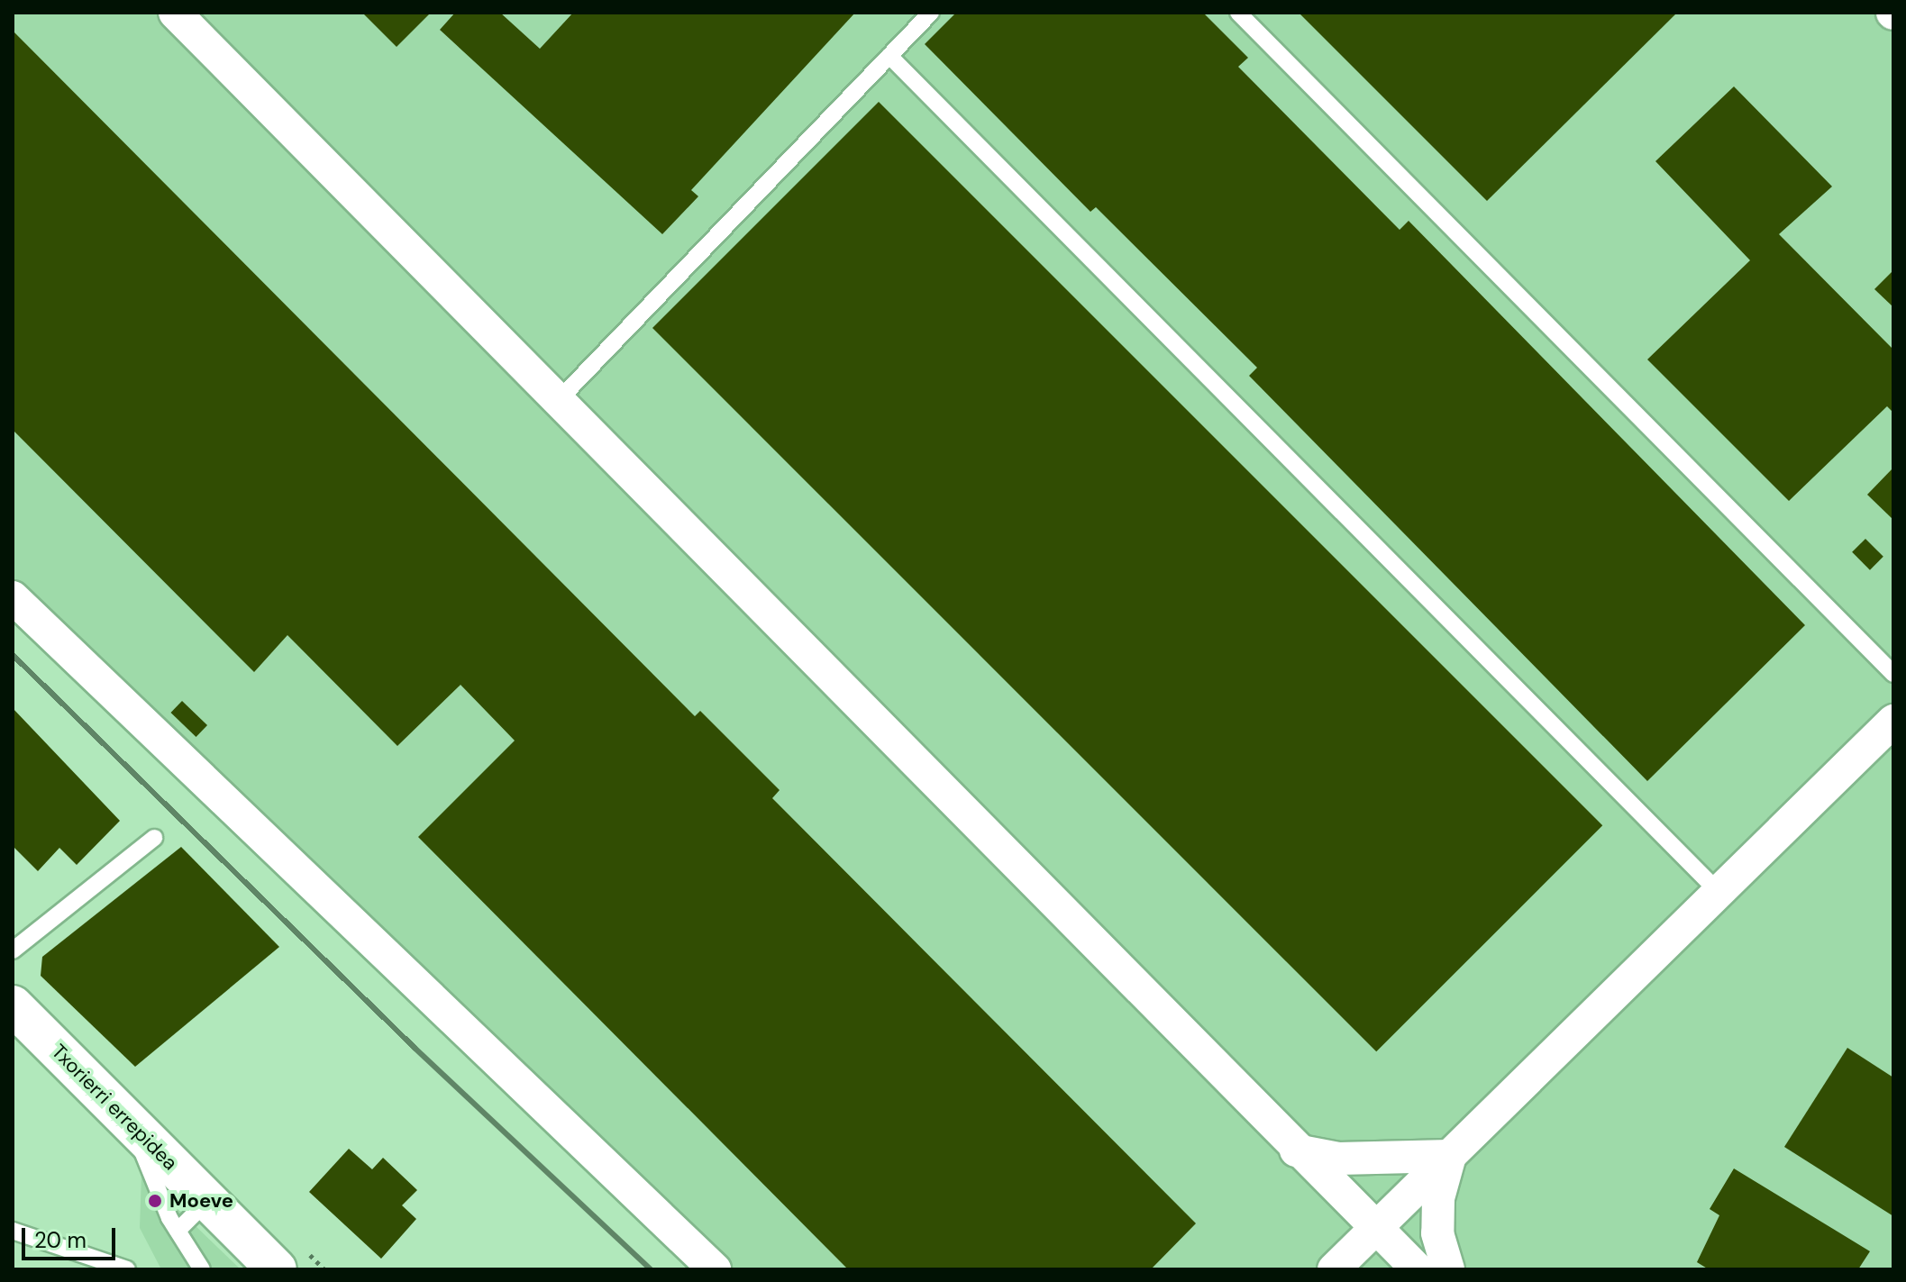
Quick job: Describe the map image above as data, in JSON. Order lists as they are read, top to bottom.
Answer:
{
  "streets": {
    "street": ["Txorierri errepidea"]
  },
  "places": ["Moeve"],
  "scale_bar": "20 m"
}
